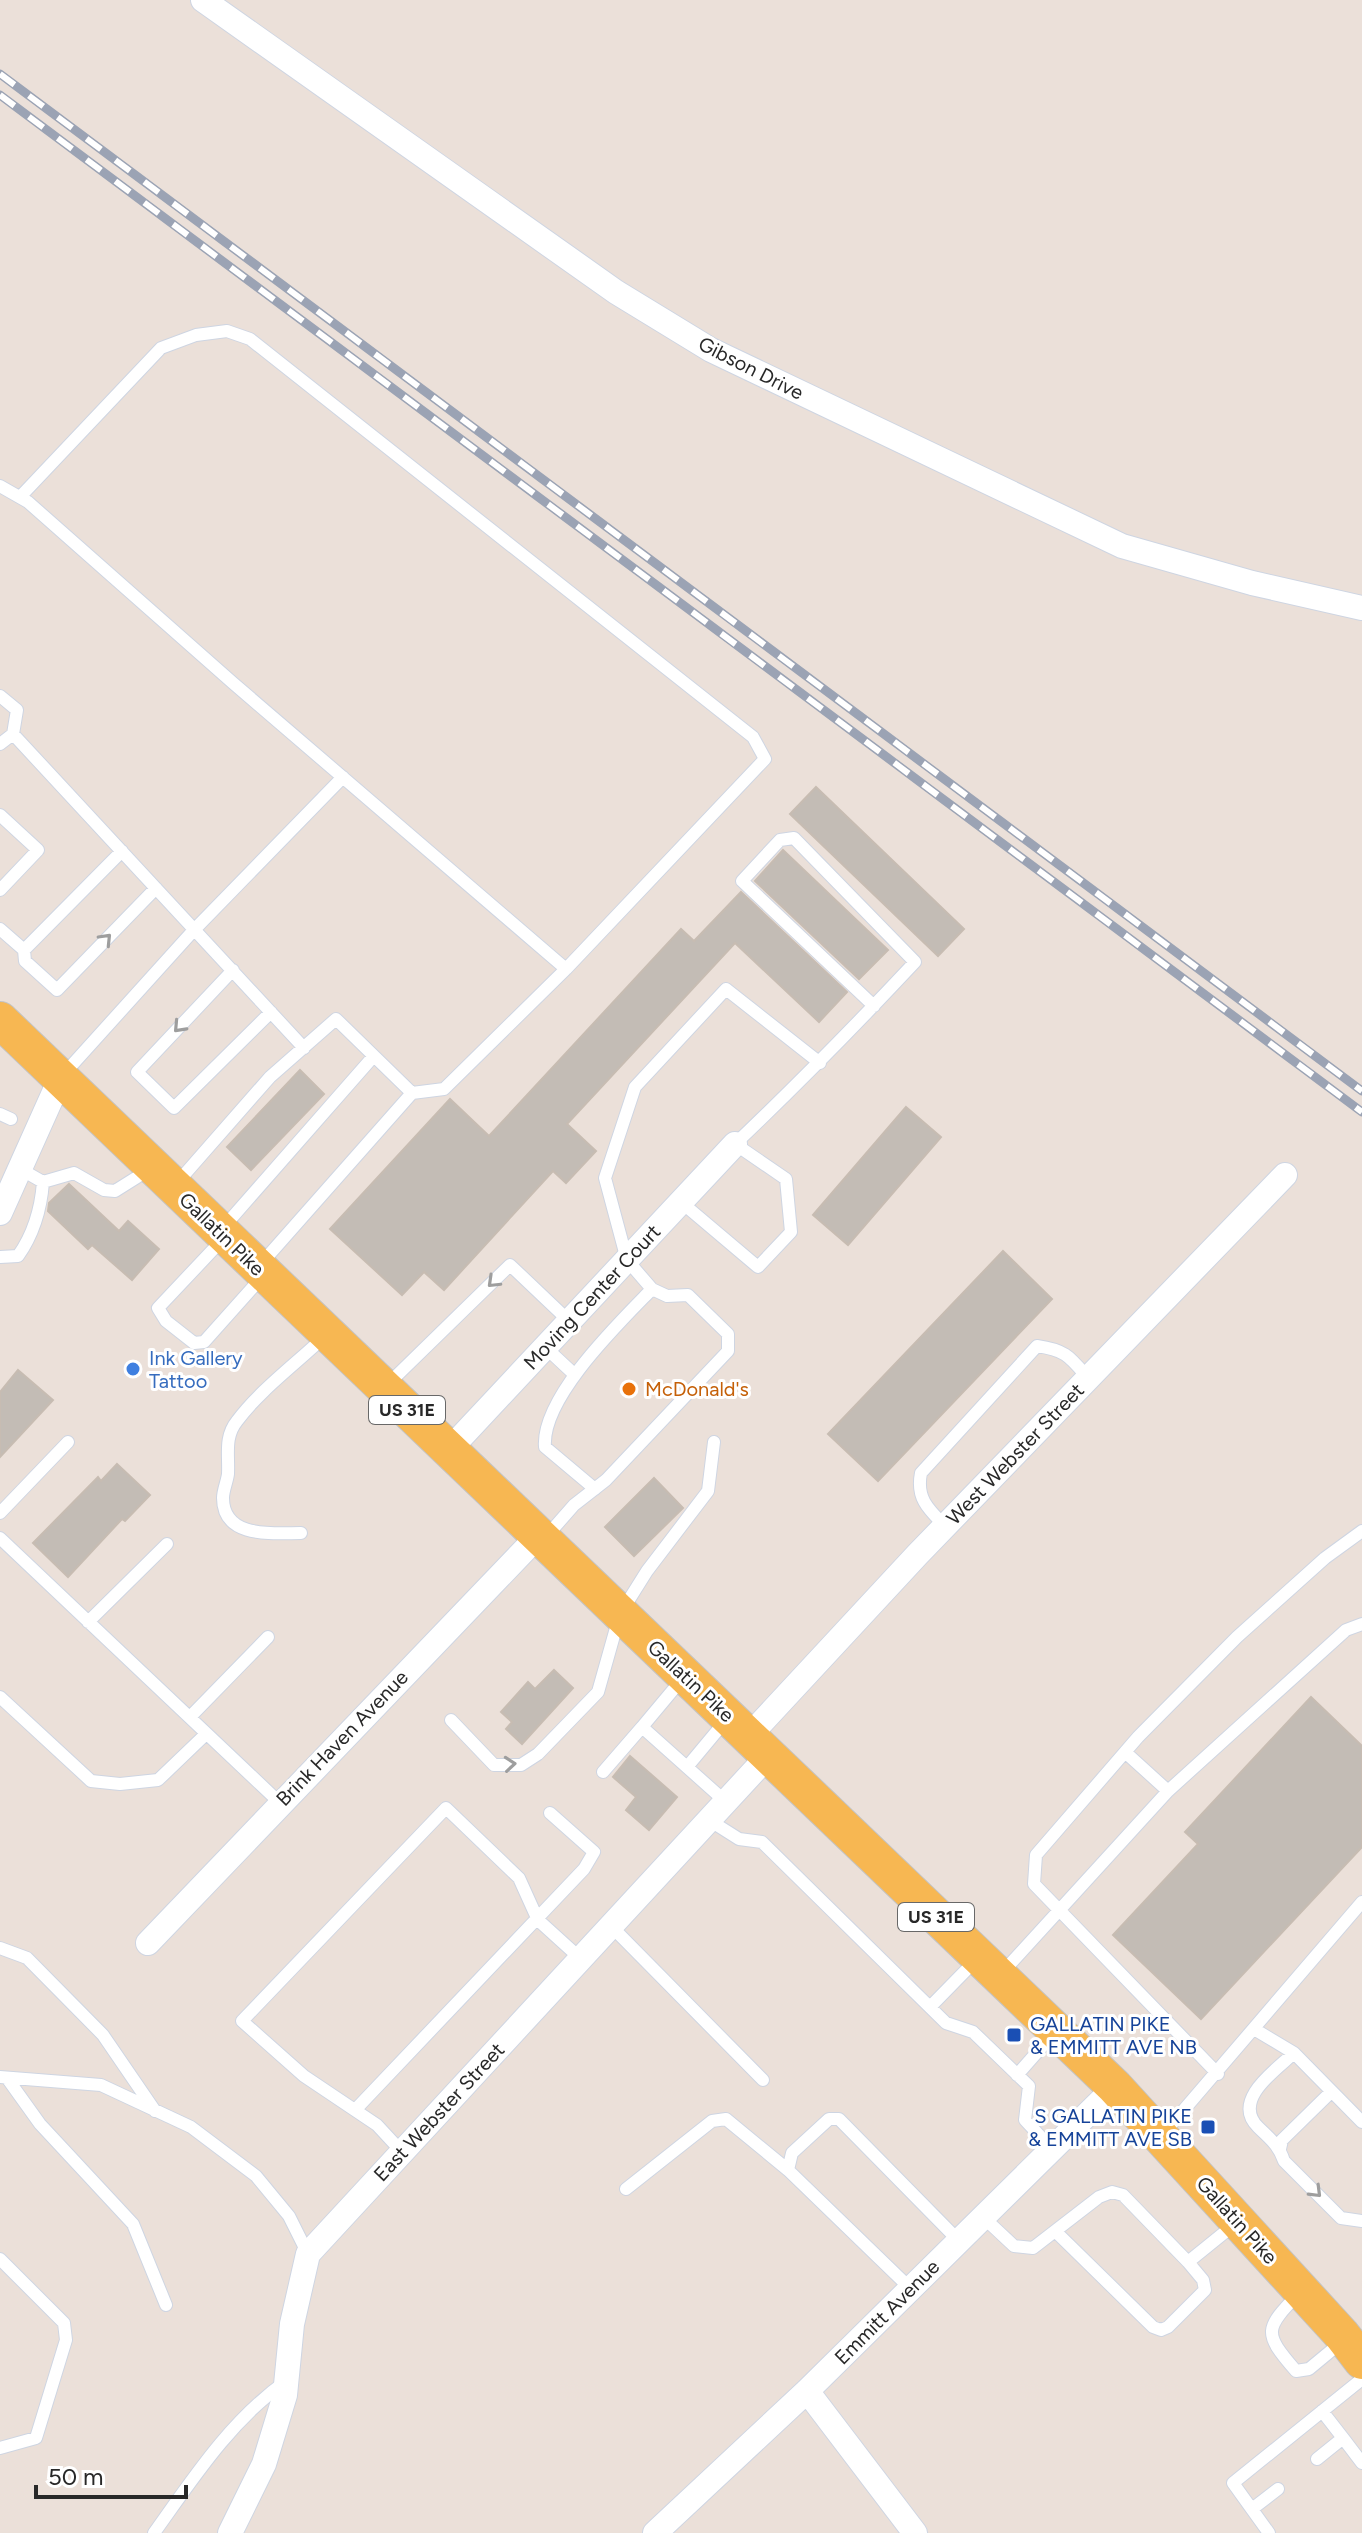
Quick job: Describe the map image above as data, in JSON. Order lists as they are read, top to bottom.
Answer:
{
  "streets": {
    "main road": ["Gallatin Pike", "US 31E"],
    "street": [
      "Gibson Drive",
      "Moving Center Court",
      "West Webster Street",
      "Brink Haven Avenue",
      "East Webster Street",
      "Emmitt Avenue"
    ]
  },
  "crossings": [
    ["Gallatin Pike", "Moving Center Court"],
    ["Gallatin Pike", "West Webster Street"],
    ["Gallatin Pike", "Brink Haven Avenue"],
    ["Gallatin Pike", "East Webster Street"],
    ["Gallatin Pike", "Emmitt Avenue"],
    ["West Webster Street", "East Webster Street"]
  ],
  "places": {
    "other": ["Ink Gallery Tattoo", "McDonald's"],
    "transit": ["GALLATIN PIKE & EMMITT AVE NB", "S GALLATIN PIKE & EMMITT AVE SB"]
  },
  "scale_bar": "50 m"
}
